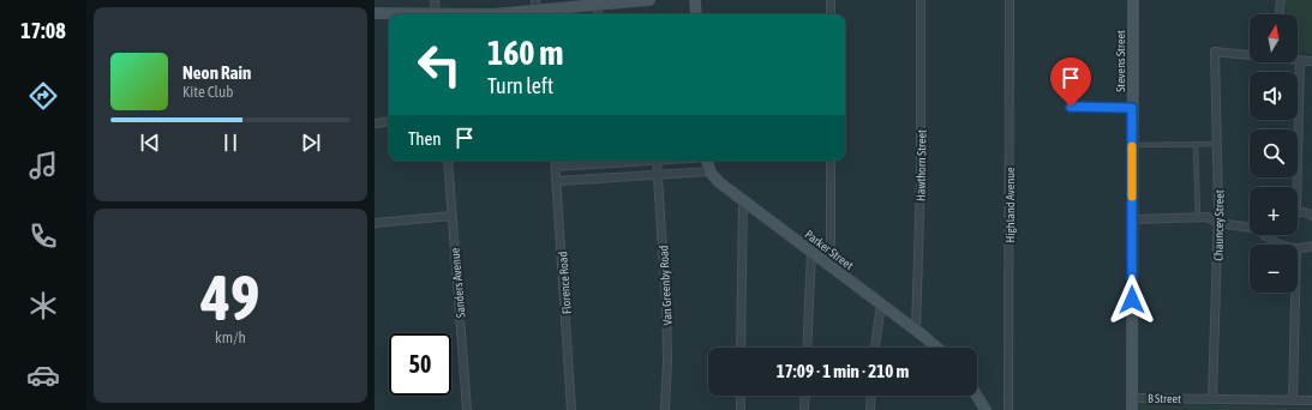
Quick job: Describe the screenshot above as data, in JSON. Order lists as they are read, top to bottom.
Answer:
{
  "streets": {
    "street": [
      "Stevens Street",
      "Hawthorn Street",
      "Highland Avenue",
      "Chauncey Street",
      "Parker Street",
      "Sanders Avenue",
      "Florence Road",
      "Van Greenby Road",
      "B Street"
    ]
  },
  "crossings": [
    ["Stevens Street", "B Street"],
    ["Hawthorn Street", "Parker Street"],
    ["Chauncey Street", "B Street"]
  ],
  "north": "top",
  "page": {
    "tabs": "17:08",
    "map_buttons": ["+", "−"],
    "turn": ["160 m", "Turn left"],
    "song": ["Neon Rain", "Kite Club"],
    "then": "Then",
    "tile": ["49", "km/h"],
    "limit": "50",
    "trip": "17:09 · 1 min · 210 m"
  }
}
